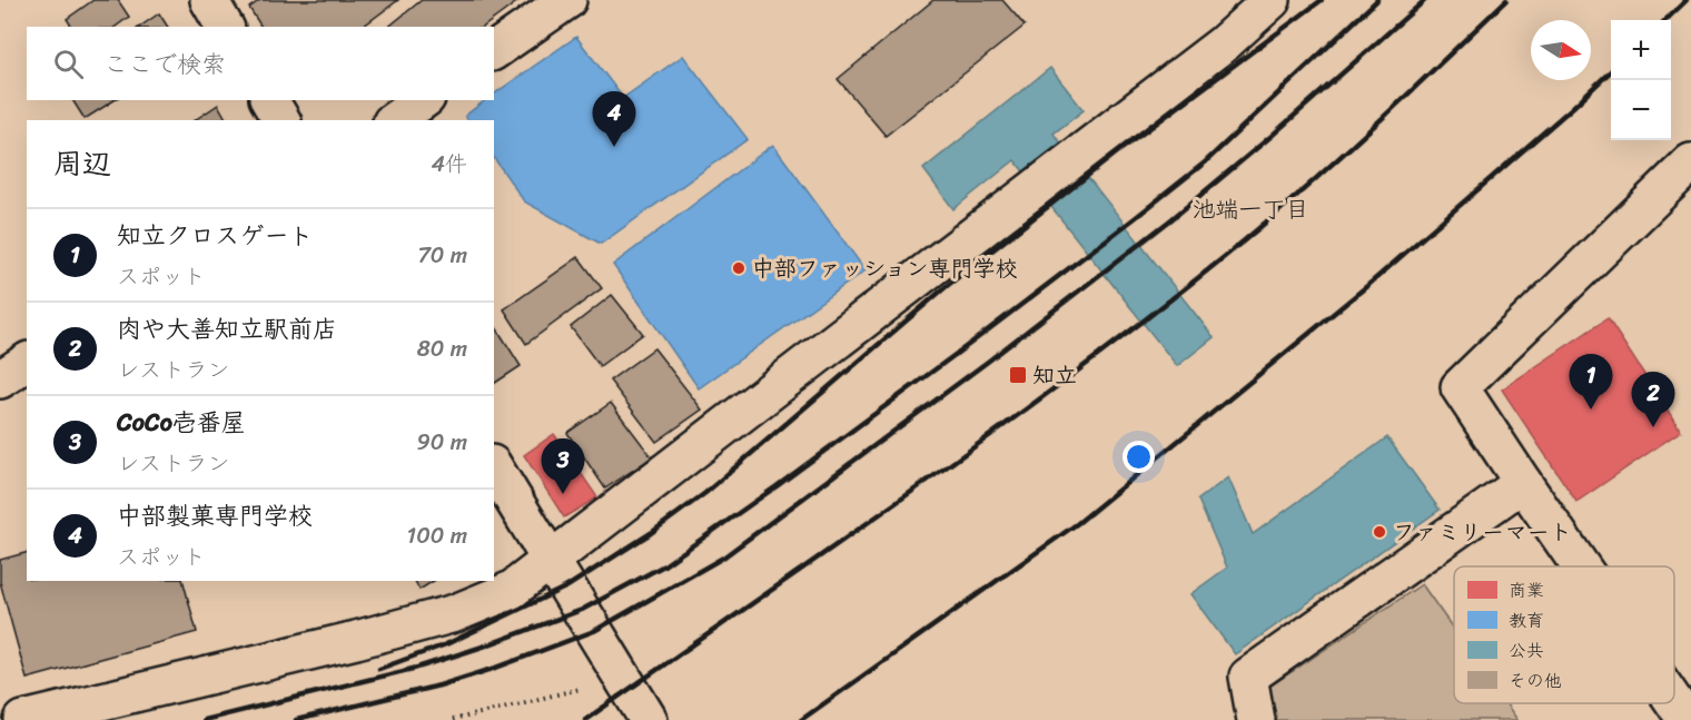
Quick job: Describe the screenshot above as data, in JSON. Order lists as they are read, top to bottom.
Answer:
{
  "districts": ["池端一丁目"],
  "places": {
    "other": ["中部ファッション専門学校", "ファミリーマート"],
    "transit": ["知立"]
  },
  "legend": [
    "商業",
    "教育",
    "公共",
    "その他"
  ],
  "north": "right",
  "page": {
    "map_buttons": ["+", "−"],
    "search": "ここで検索",
    "pins": [
      "4",
      "1",
      "2",
      "3"
    ],
    "heading": ["周辺", "4件"],
    "list": [
      {
        "mark": "1",
        "name": "知立クロスゲート",
        "note": "スポット",
        "value": "70 m"
      },
      {
        "mark": "2",
        "name": "肉や大善知立駅前店",
        "note": "レストラン",
        "value": "80 m"
      },
      {
        "mark": "3",
        "name": "CoCo壱番屋",
        "note": "レストラン",
        "value": "90 m"
      },
      {
        "mark": "4",
        "name": "中部製菓専門学校",
        "note": "スポット",
        "value": "100 m"
      }
    ]
  }
}
